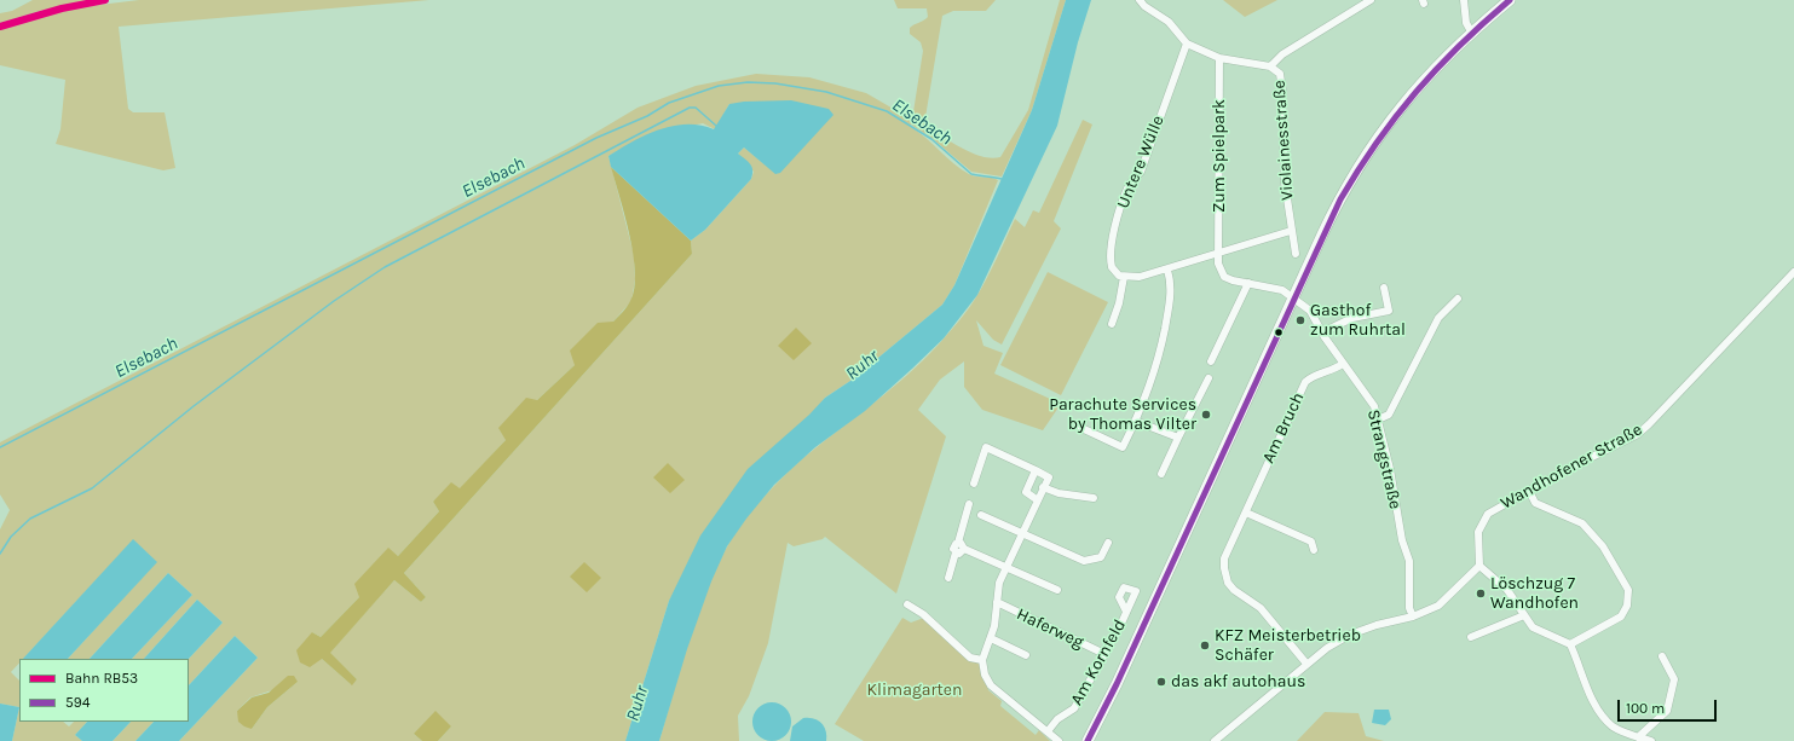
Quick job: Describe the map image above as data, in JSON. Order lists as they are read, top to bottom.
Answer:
{
  "streets": {
    "street": [
      "Violainesstraße",
      "Zum Spielpark",
      "Untere Wülle",
      "Am Bruch",
      "Strangstraße",
      "Wandhofener Straße",
      "Haferweg",
      "Am Kornfeld"
    ]
  },
  "crossings": [
    ["Violainesstraße", "Zum Spielpark"],
    ["Violainesstraße", "Untere Wülle"],
    ["Am Bruch", "Strangstraße"],
    ["Haferweg", "Am Kornfeld"]
  ],
  "water": ["Elsebach", "Ruhr"],
  "parks": ["Klimagarten"],
  "places": [
    "Gasthof zum Ruhrtal",
    "Parachute Services by Thomas Vilter",
    "Löschzug 7 Wandhofen",
    "KFZ Meisterbetrieb Schäfer",
    "das akf autohaus"
  ],
  "lines": ["rail line RB53", "transit line 594"],
  "legend": ["Bahn RB53", "594"],
  "scale_bar": "100 m"
}
